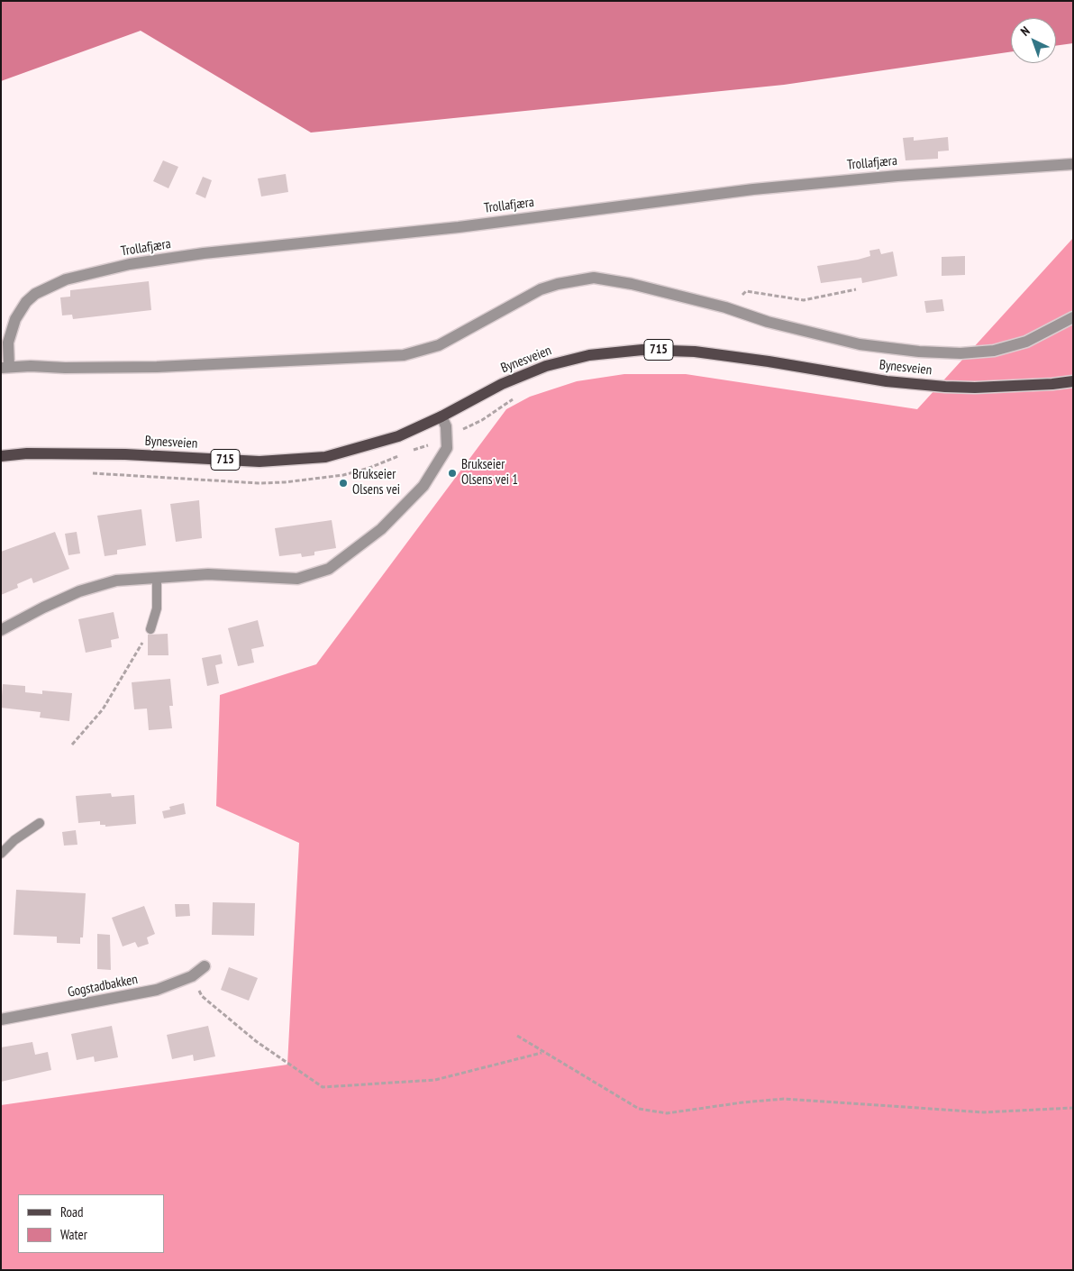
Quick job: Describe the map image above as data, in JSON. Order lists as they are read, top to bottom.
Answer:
{
  "streets": {
    "main road": ["715", "Bynesveien"],
    "street": ["Trollafjæra", "Gogstadbakken"]
  },
  "places": ["Brukseier Olsens vei 1", "Brukseier Olsens vei"],
  "legend": ["Road", "Water"],
  "north": "top left"
}
